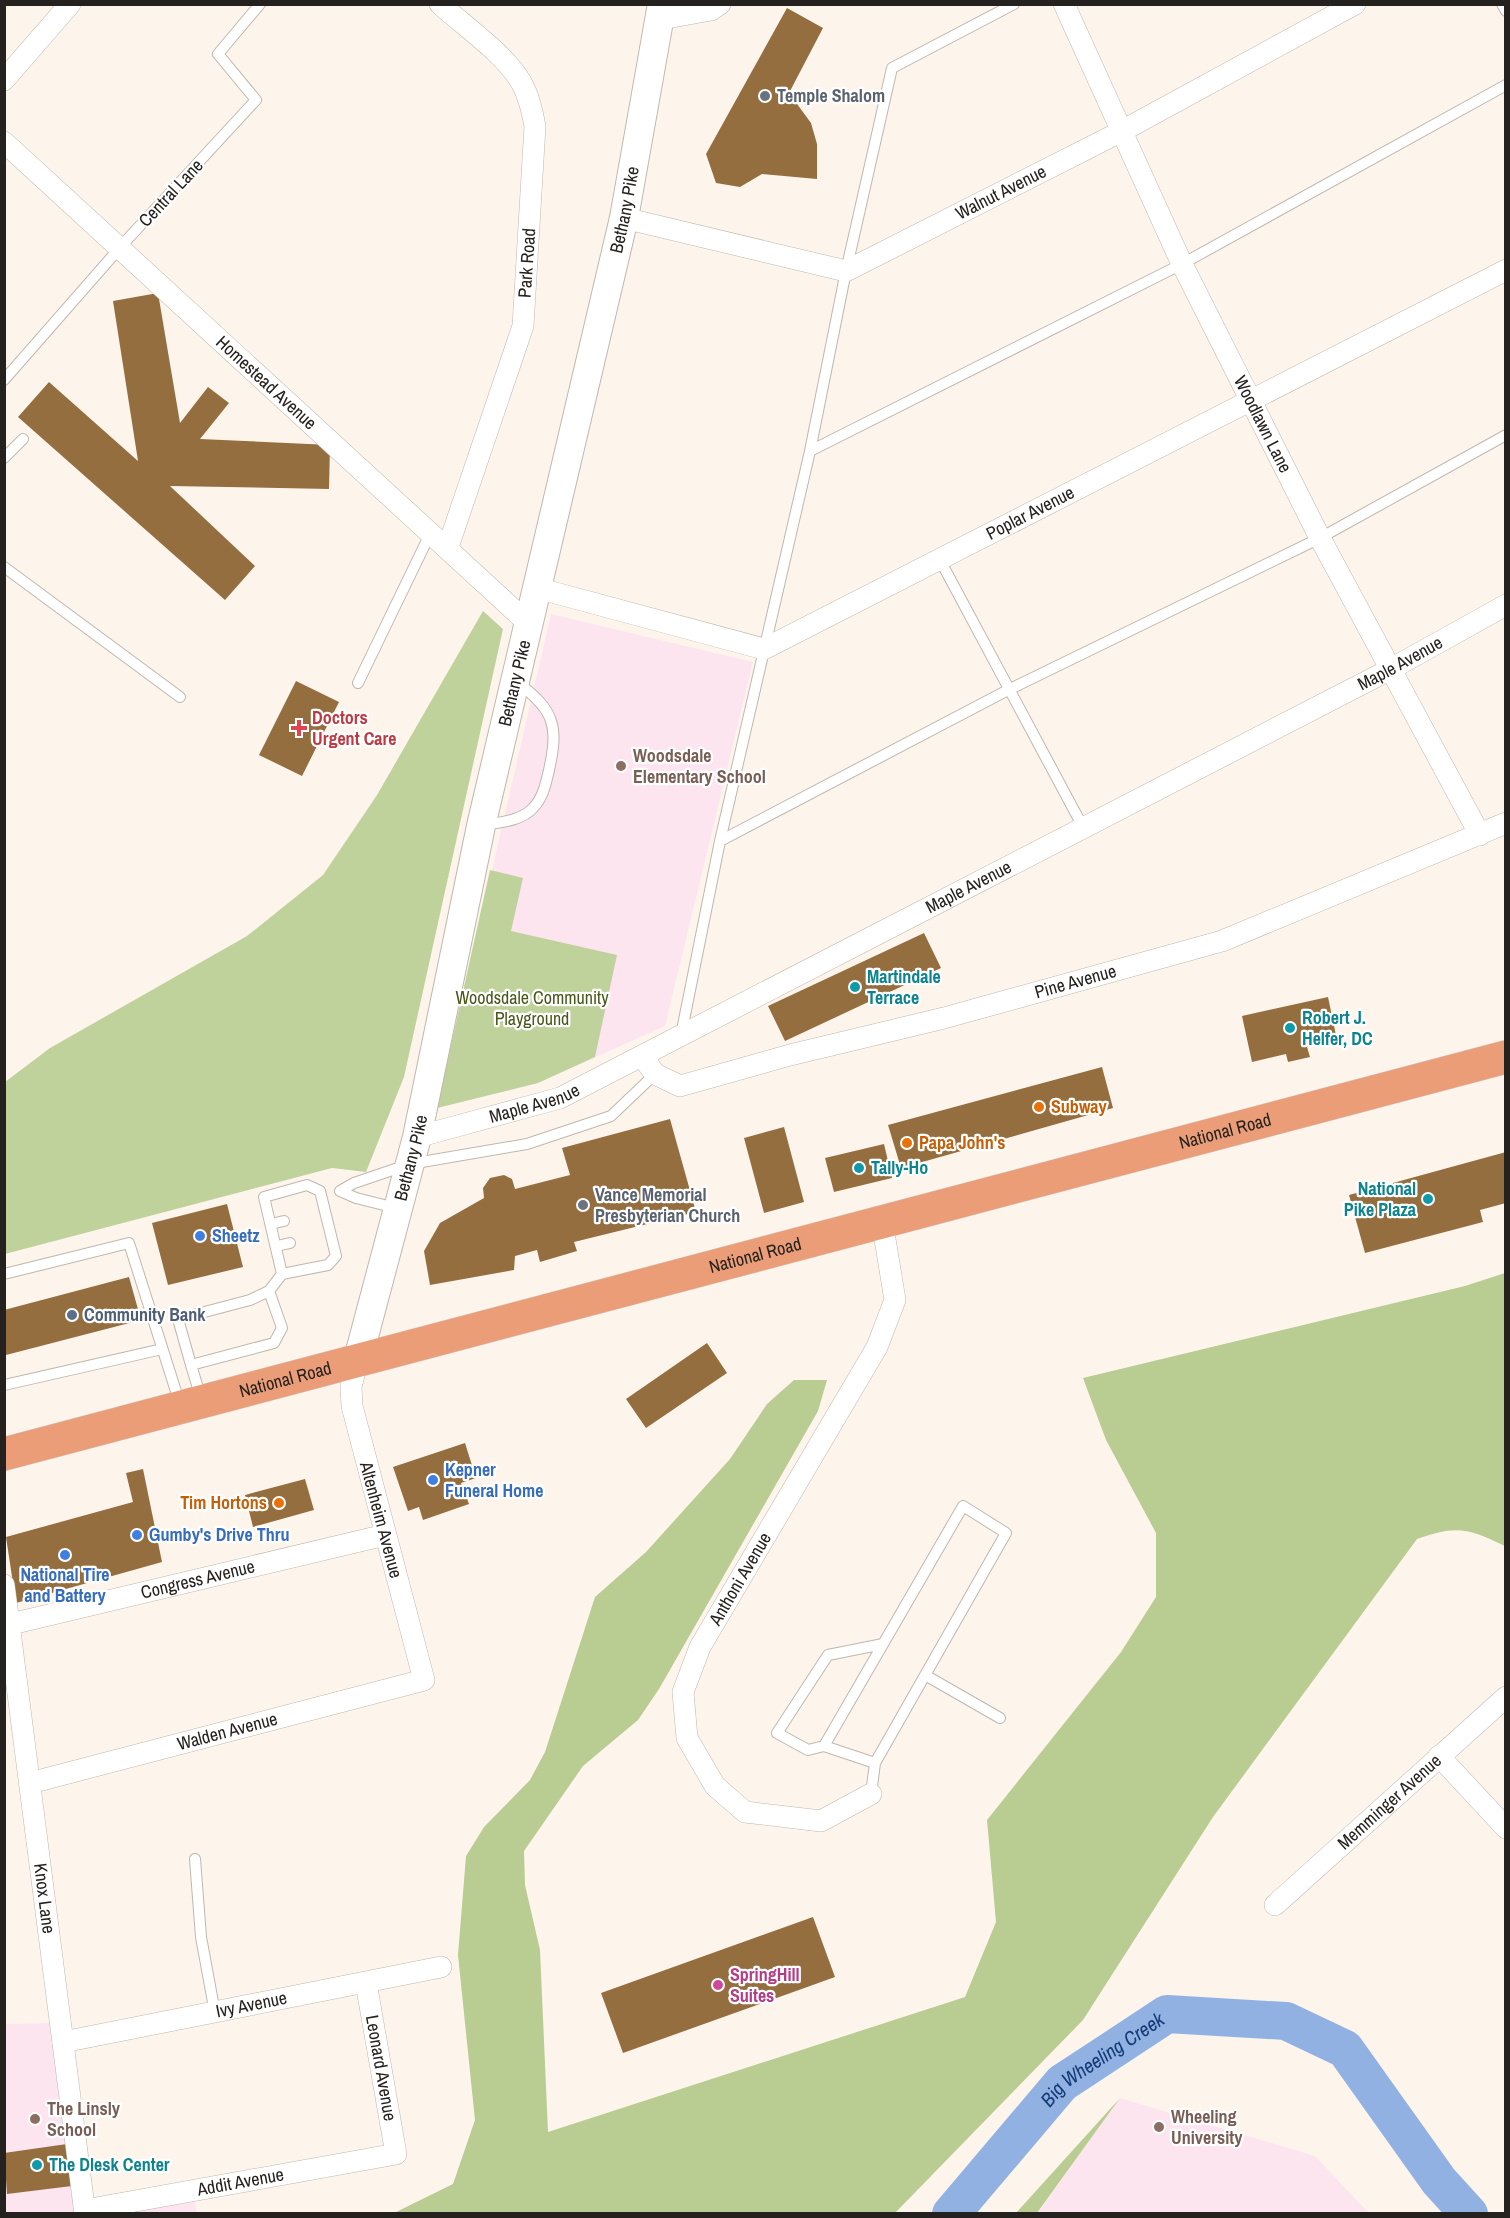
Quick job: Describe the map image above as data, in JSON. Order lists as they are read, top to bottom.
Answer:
{
  "streets": {
    "main road": ["Bethany Pike", "National Road"],
    "street": [
      "Walnut Avenue",
      "Park Road",
      "Homestead Avenue",
      "Woodlawn Lane",
      "Poplar Avenue",
      "Maple Avenue",
      "Pine Avenue",
      "Altenheim Avenue",
      "Anthoni Avenue",
      "Congress Avenue",
      "Walden Avenue",
      "Memminger Avenue",
      "Knox Lane",
      "Ivy Avenue",
      "Leonard Avenue",
      "Addit Avenue"
    ],
    "lane": ["Central Lane"]
  },
  "crossings": [
    ["Central Lane", "Homestead Avenue"],
    ["Walnut Avenue", "Woodlawn Lane"],
    ["Bethany Pike", "Homestead Avenue"],
    ["Bethany Pike", "Maple Avenue"],
    ["Bethany Pike", "National Road"],
    ["Bethany Pike", "Altenheim Avenue"],
    ["Park Road", "Homestead Avenue"],
    ["Woodlawn Lane", "Poplar Avenue"],
    ["Woodlawn Lane", "Maple Avenue"],
    ["Woodlawn Lane", "Pine Avenue"],
    ["Maple Avenue", "Pine Avenue"],
    ["National Road", "Altenheim Avenue"],
    ["National Road", "Anthoni Avenue"],
    ["Altenheim Avenue", "Congress Avenue"],
    ["Altenheim Avenue", "Walden Avenue"],
    ["Congress Avenue", "Knox Lane"],
    ["Walden Avenue", "Knox Lane"],
    ["Knox Lane", "Ivy Avenue"],
    ["Knox Lane", "Addit Avenue"],
    ["Ivy Avenue", "Leonard Avenue"],
    ["Leonard Avenue", "Addit Avenue"]
  ],
  "water": ["Big Wheeling Creek"],
  "parks": ["Woodsdale Community Playground"],
  "places": {
    "other": [
      "Temple Shalom",
      "Woodsdale Elementary School",
      "Martindale Terrace",
      "Robert J. Helfer, DC",
      "Subway",
      "Papa John's",
      "Tally-Ho",
      "National Pike Plaza",
      "Vance Memorial Presbyterian Church",
      "Sheetz",
      "Community Bank",
      "Kepner Funeral Home",
      "Tim Hortons",
      "Gumby's Drive Thru",
      "National Tire and Battery",
      "SpringHill Suites",
      "The Linsly School",
      "Wheeling University",
      "The Dlesk Center"
    ],
    "health": ["Doctors Urgent Care"]
  }
}
